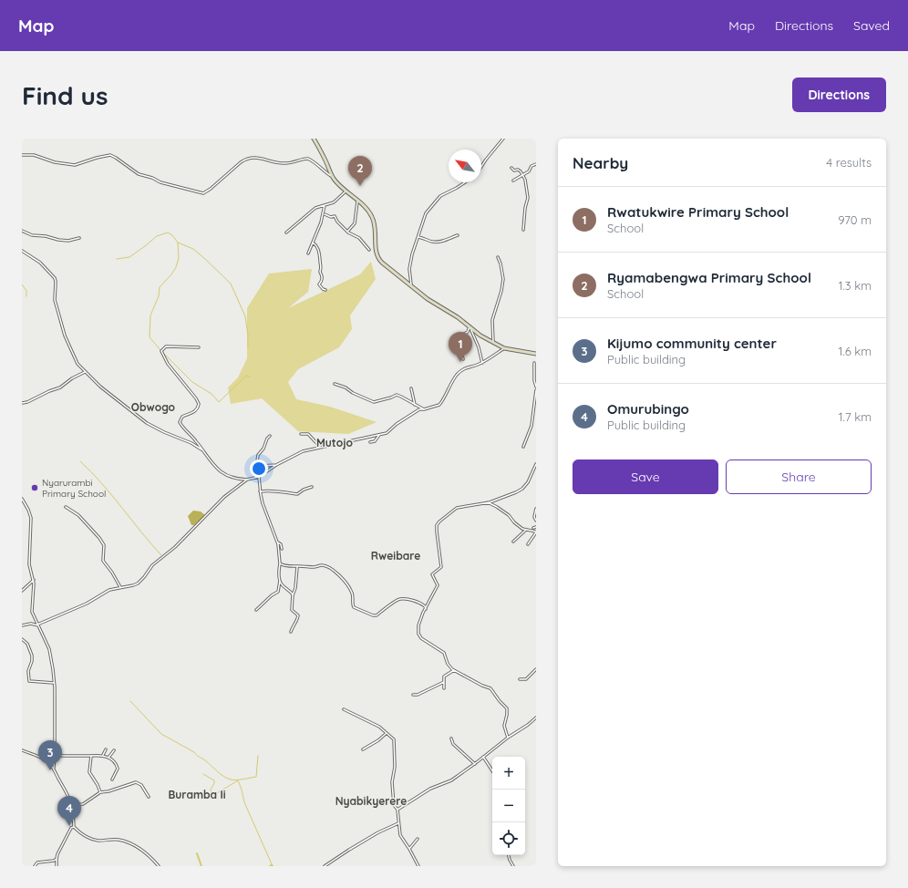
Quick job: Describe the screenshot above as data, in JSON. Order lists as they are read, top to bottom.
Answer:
{
  "districts": [
    "Obwogo",
    "Mutojo",
    "Rweibare",
    "Buramba Ii",
    "Nyabikyerere"
  ],
  "places": ["Nyarurambi Primary School"],
  "north": "top left",
  "page": {
    "header": "Map",
    "nav": ["Map", "Directions", "Saved"],
    "buttons": [
      "Directions",
      ["Save", "Share"]
    ],
    "title": "Find us",
    "heading": ["Nearby", "4 results"],
    "pins": [
      "2",
      "1",
      "3",
      "4"
    ],
    "list": [
      {
        "mark": "1",
        "name": "Rwatukwire Primary School",
        "note": "School",
        "value": "970 m"
      },
      {
        "mark": "2",
        "name": "Ryamabengwa Primary School",
        "note": "School",
        "value": "1.3 km"
      },
      {
        "mark": "3",
        "name": "Kijumo community center",
        "note": "Public building",
        "value": "1.6 km"
      },
      {
        "mark": "4",
        "name": "Omurubingo",
        "note": "Public building",
        "value": "1.7 km"
      }
    ],
    "map_buttons": ["+", "−"]
  }
}
